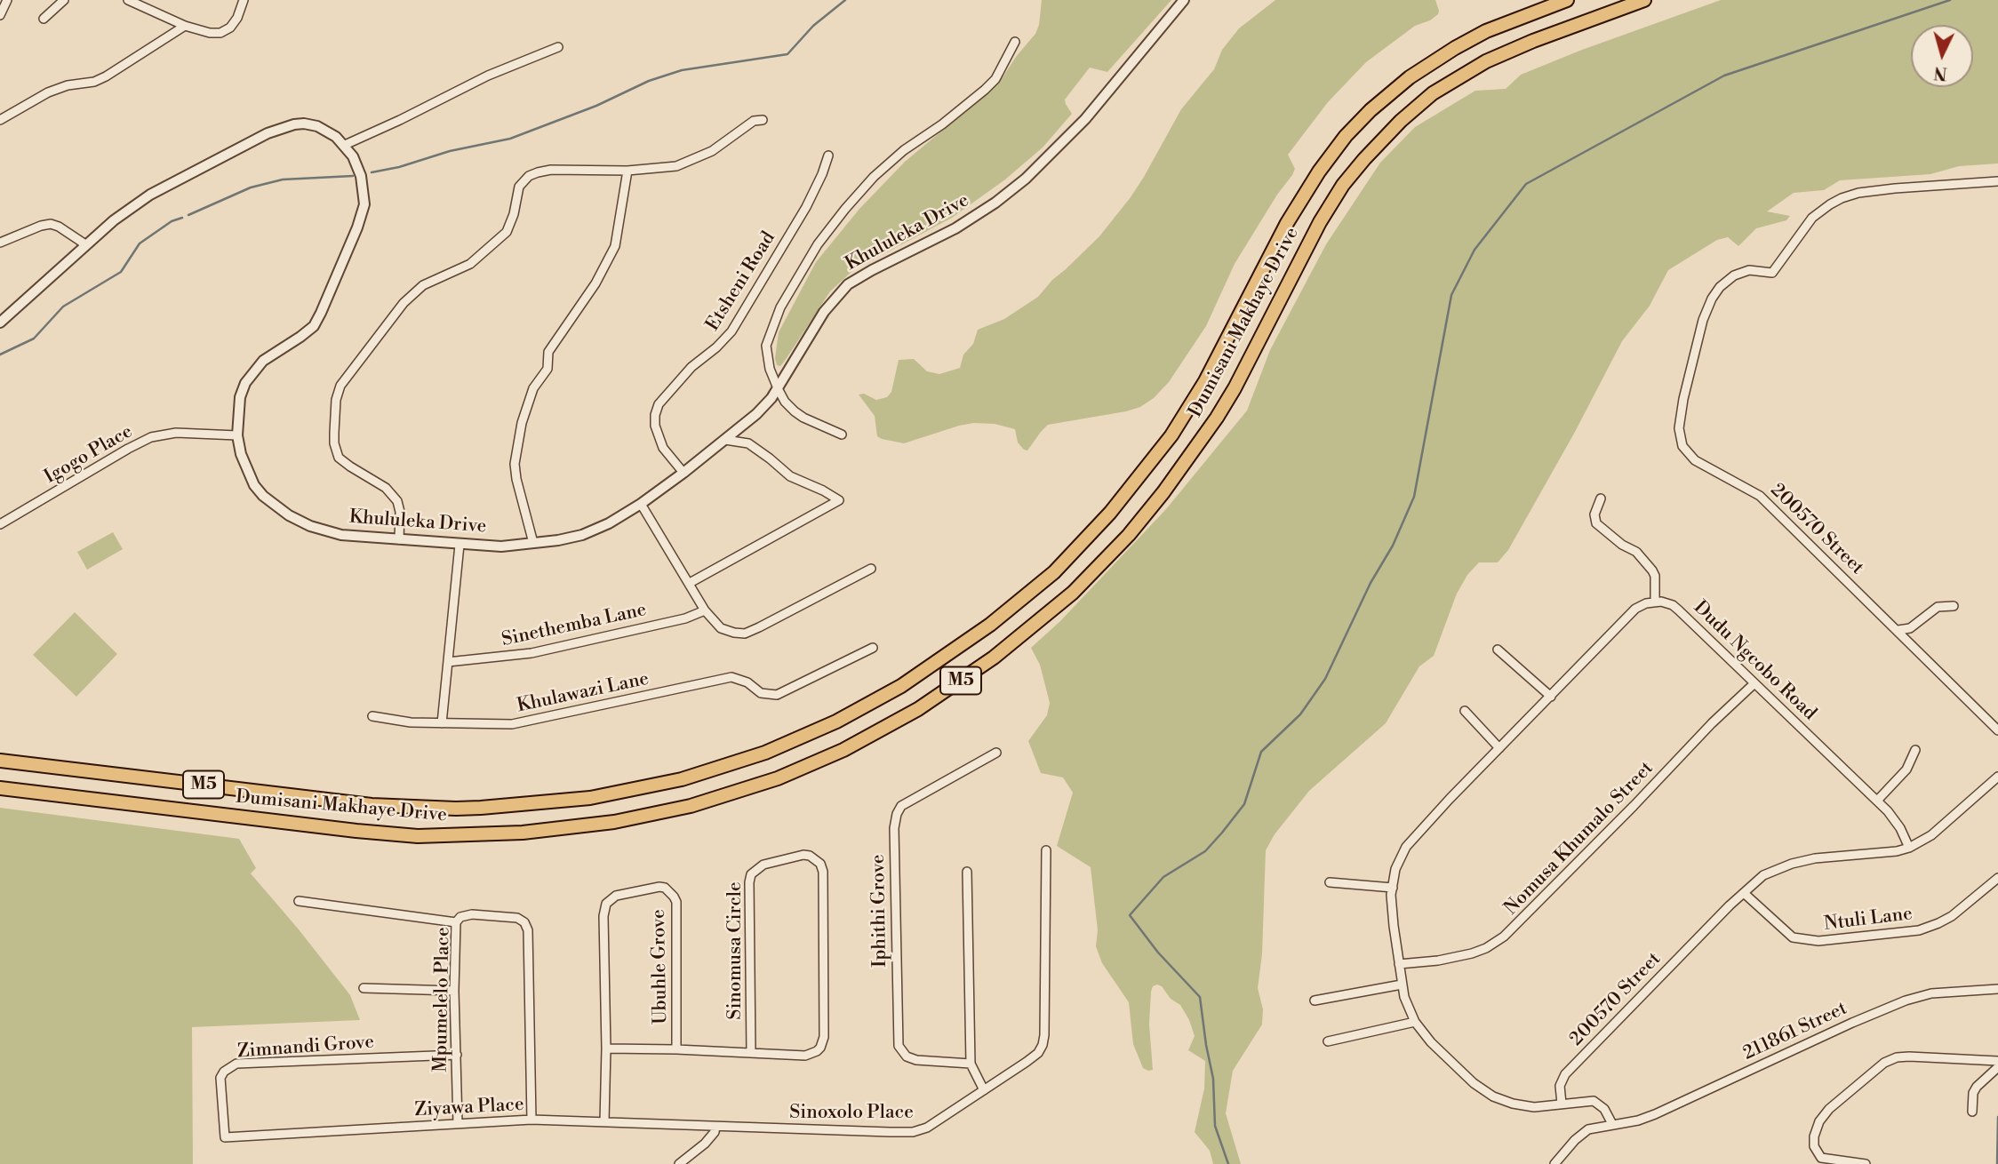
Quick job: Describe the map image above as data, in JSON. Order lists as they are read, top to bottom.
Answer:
{
  "streets": {
    "main road": ["Dumisani Makhaye Drive", "M5"],
    "street": [
      "Khululeka Drive",
      "Etsheni Road",
      "Igogo Place",
      "200570 Street",
      "Sinethemba Lane",
      "Dudu Ngcobo Road",
      "Khulawazi Lane",
      "Nomusa Khumalo Street",
      "Iphithi Grove",
      "Ntuli Lane",
      "Sinomusa Circle",
      "Ubuhle Grove",
      "Mpumelelo Place",
      "211861 Street",
      "Zimnandi Grove",
      "Ziyawa Place",
      "Sinoxolo Place"
    ]
  },
  "crossings": [
    ["Khululeka Drive", "Etsheni Road"],
    ["Khululeka Drive", "Igogo Place"],
    ["200570 Street", "Dudu Ngcobo Road"],
    ["200570 Street", "Ntuli Lane"],
    ["Dudu Ngcobo Road", "Nomusa Khumalo Street"],
    ["Mpumelelo Place", "Zimnandi Grove"],
    ["Mpumelelo Place", "Ziyawa Place"],
    ["Zimnandi Grove", "Ziyawa Place"],
    ["Ziyawa Place", "Sinoxolo Place"]
  ],
  "north": "bottom"
}
